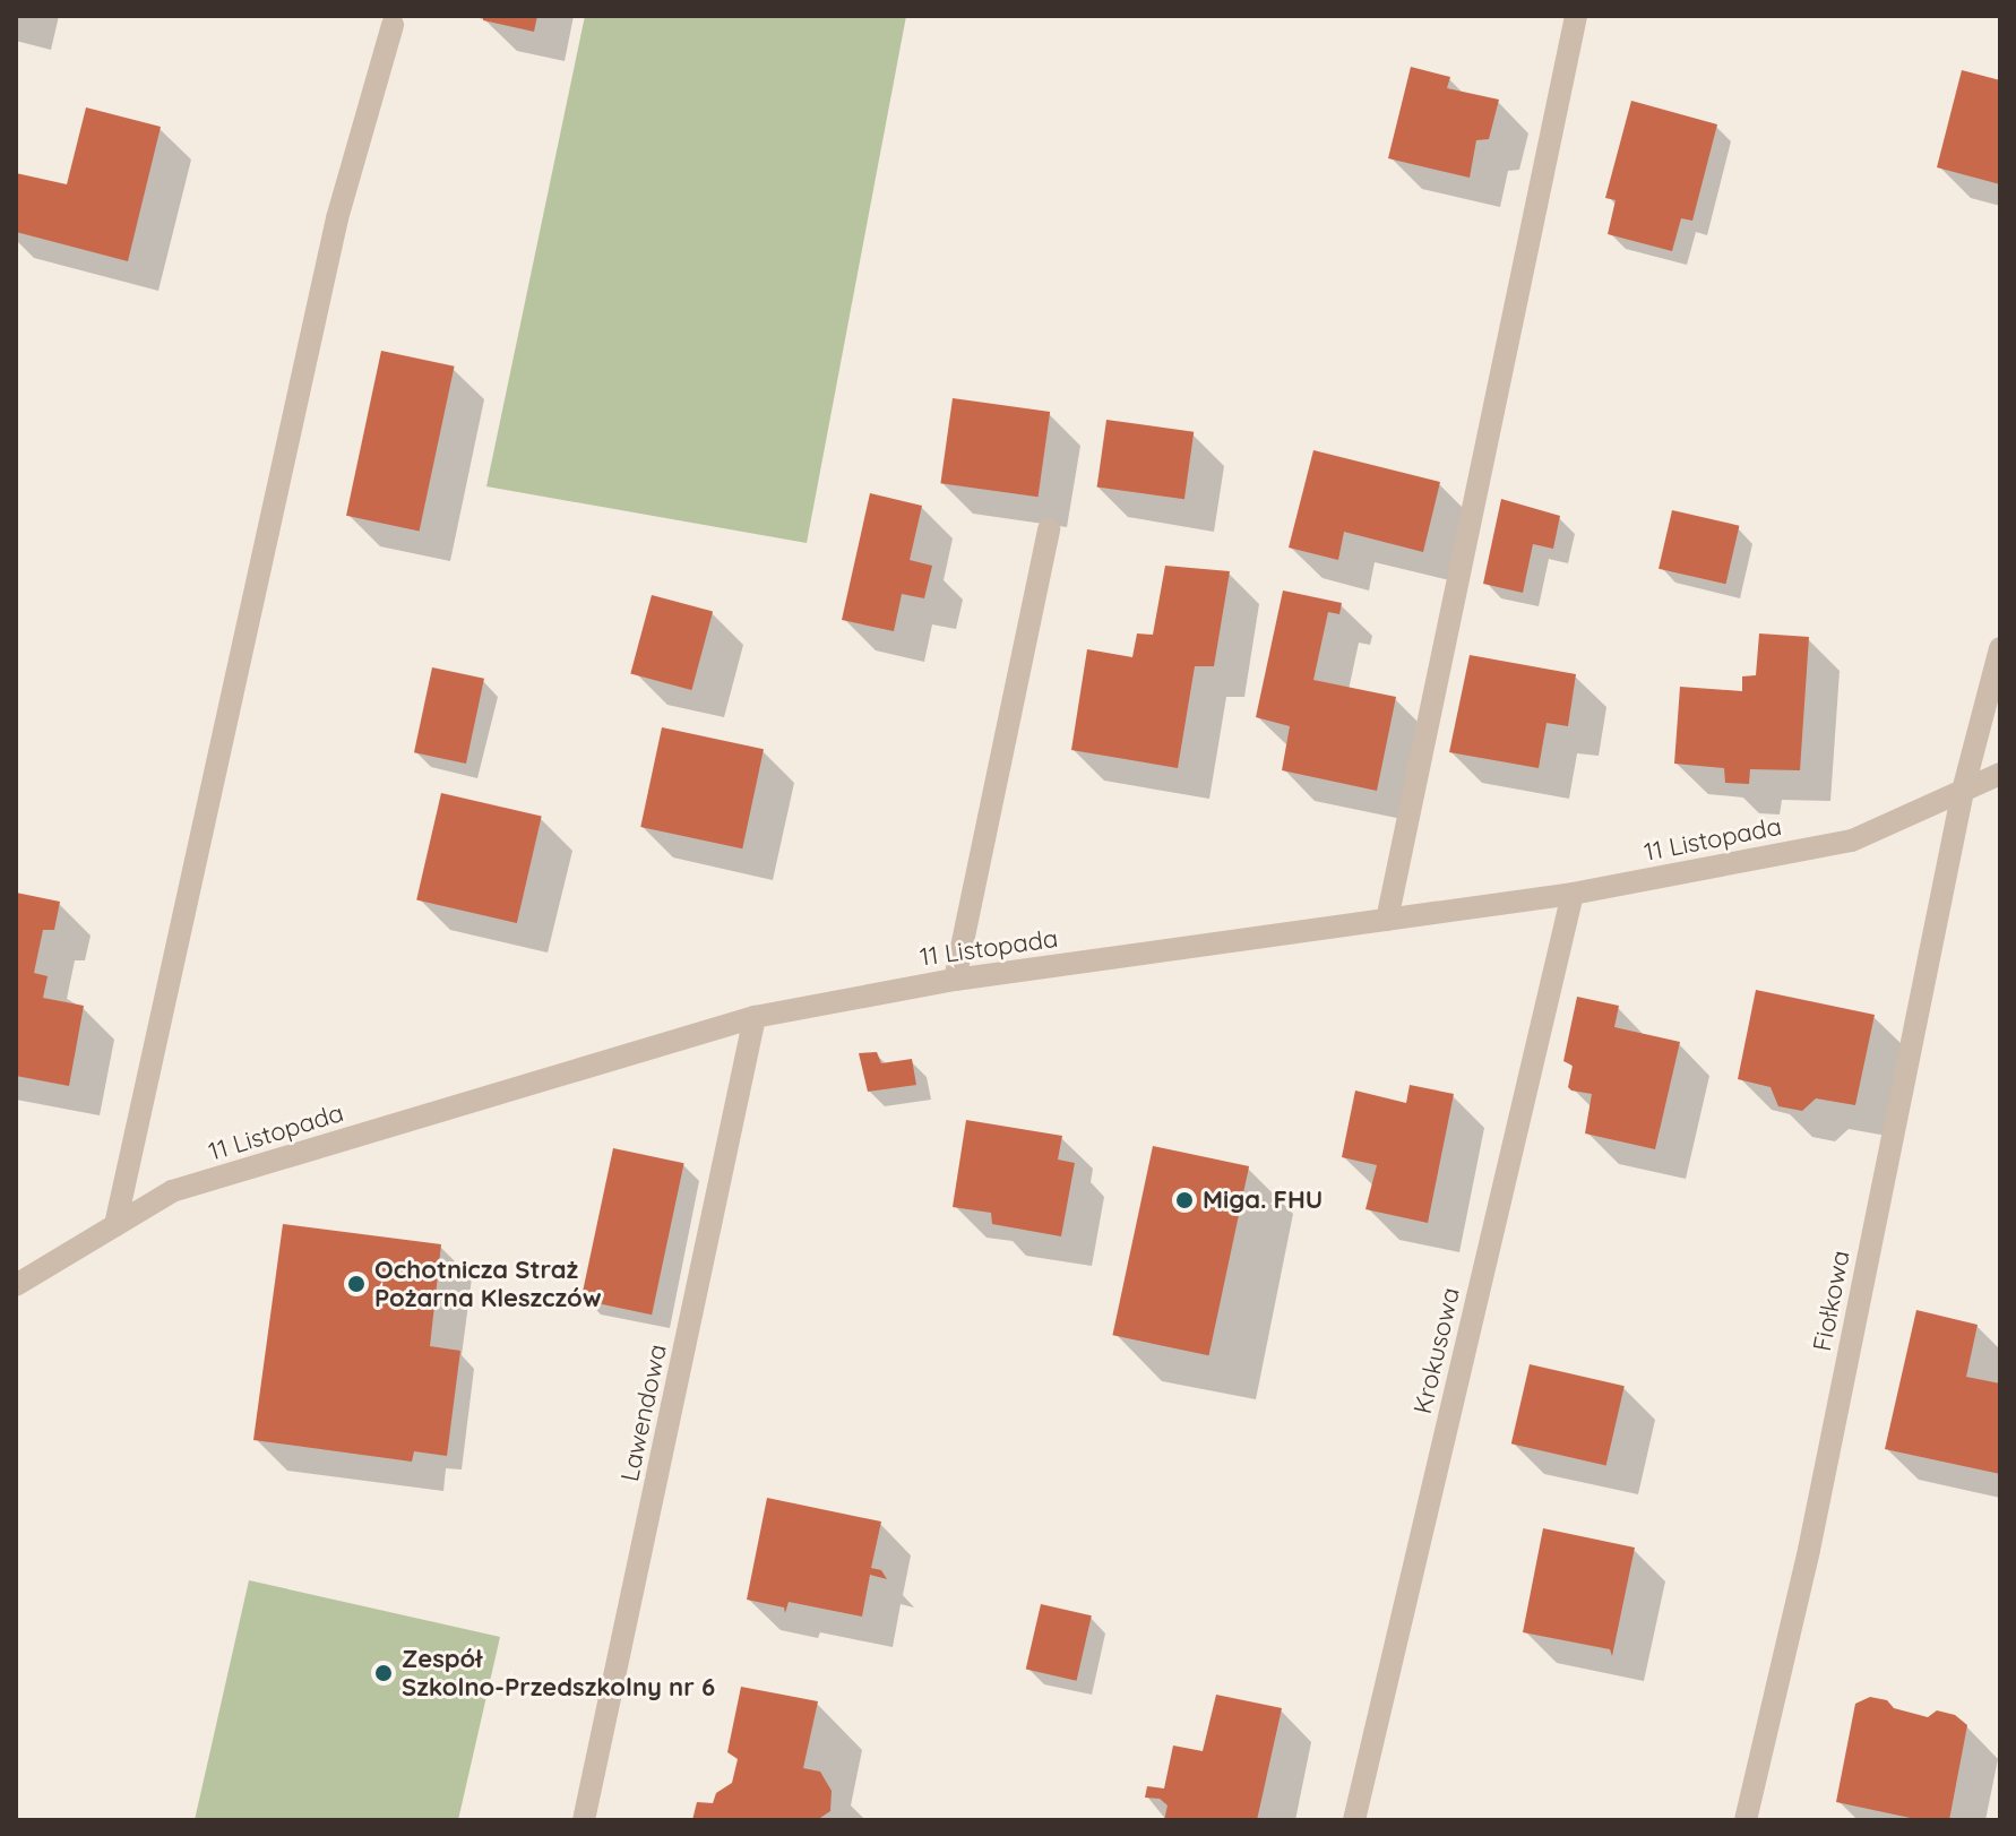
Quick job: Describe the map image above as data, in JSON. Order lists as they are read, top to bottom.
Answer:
{
  "streets": {
    "street": [
      "11 Listopada",
      "Fiołkowa",
      "Krokusowa",
      "Lawendowa"
    ]
  },
  "crossings": [
    ["11 Listopada", "Fiołkowa"],
    ["11 Listopada", "Krokusowa"],
    ["11 Listopada", "Lawendowa"]
  ],
  "places": ["Miga. FHU", "Ochotnicza Straż Pożarna Kleszczów", "Zespół Szkolno-Przedszkolny nr 6"]
}
